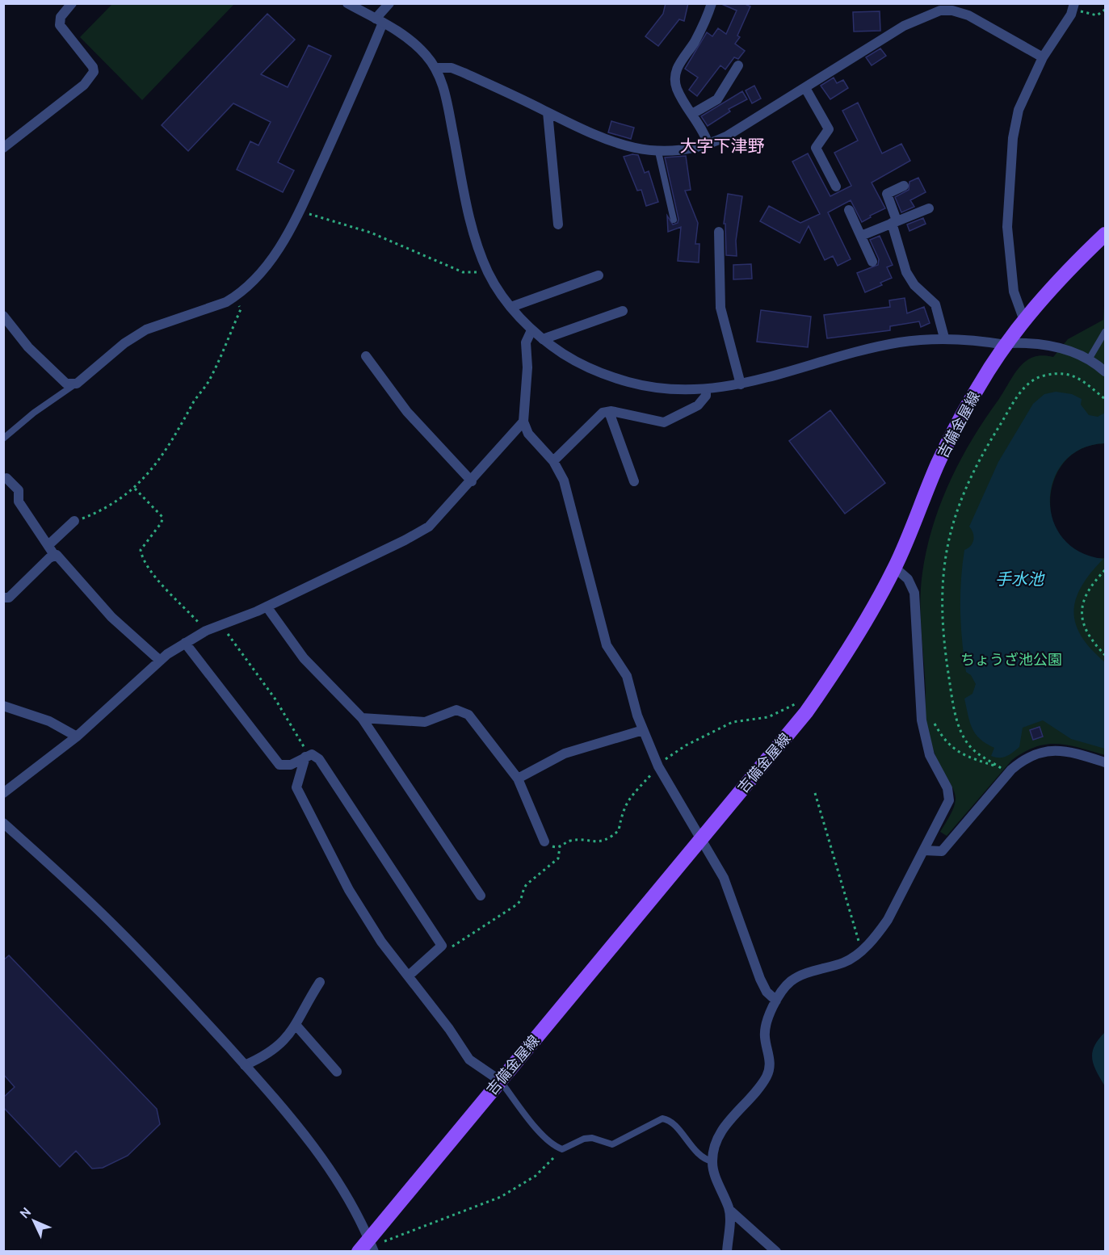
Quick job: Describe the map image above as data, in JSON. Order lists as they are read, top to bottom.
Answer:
{
  "streets": {
    "main road": ["吉備金屋線"]
  },
  "districts": ["大字下津野"],
  "water": ["手水池"],
  "parks": ["ちょうざ池公園"],
  "north": "top left"
}
